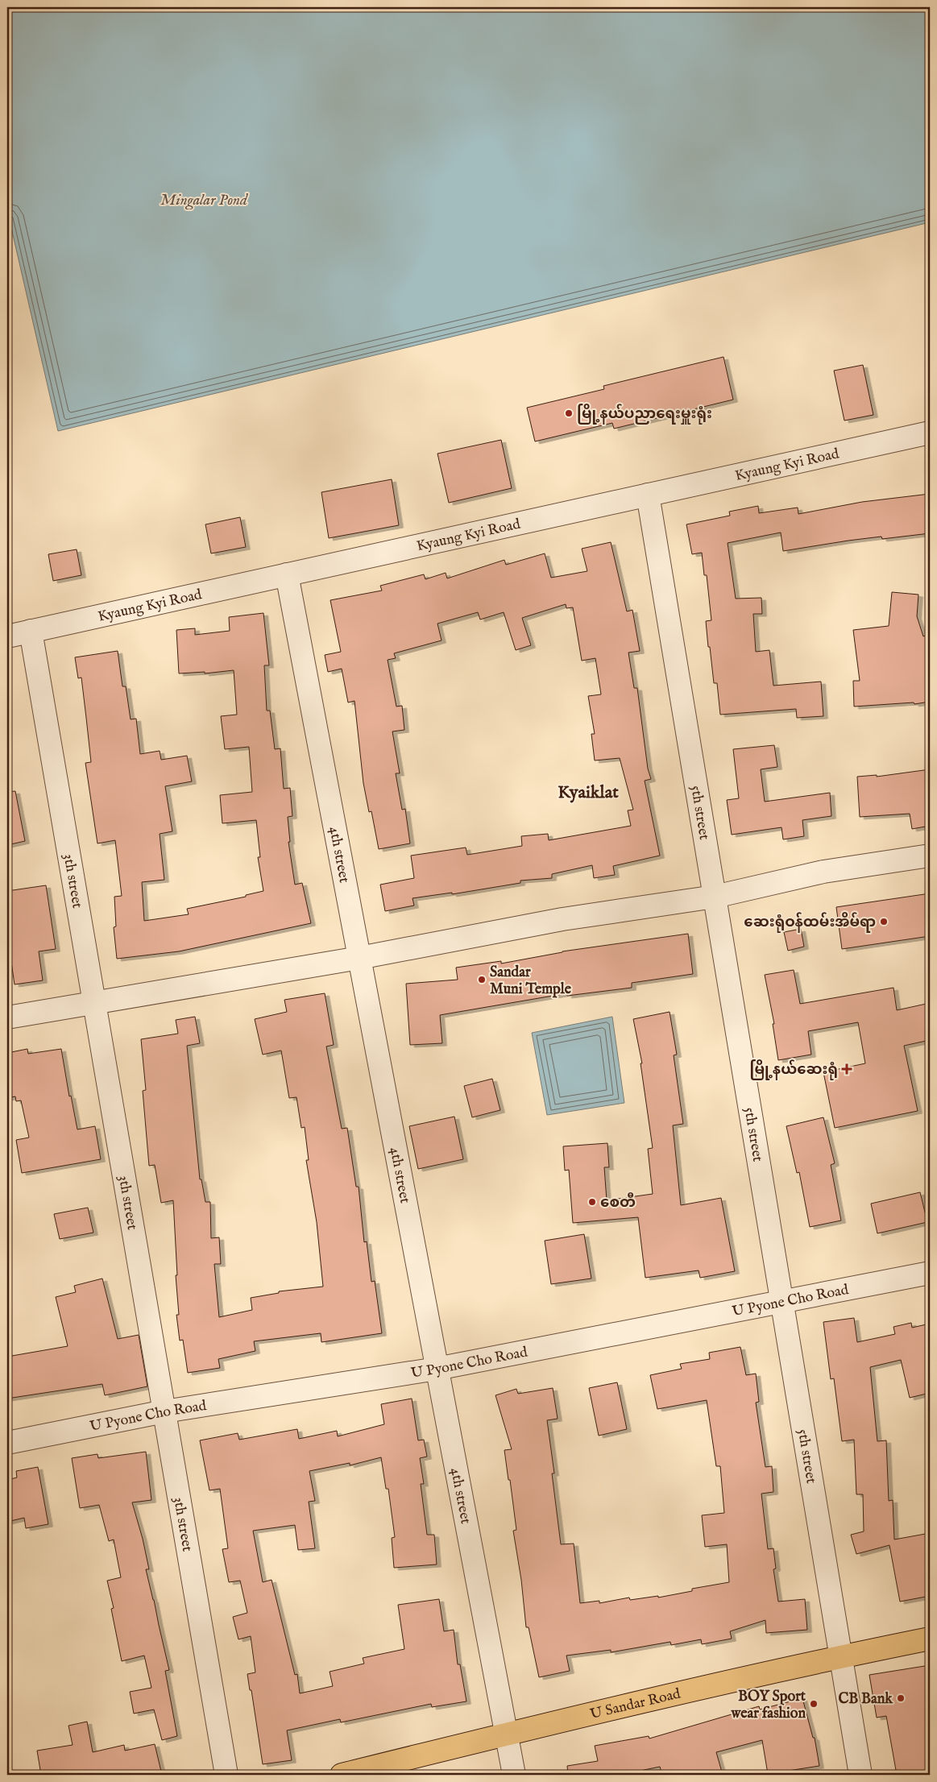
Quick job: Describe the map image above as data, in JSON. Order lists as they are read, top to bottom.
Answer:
{
  "streets": {
    "main road": ["U Sandar Road"],
    "street": [
      "Kyaung Kyi Road",
      "5th street",
      "4th street",
      "3th street",
      "U Pyone Cho Road"
    ]
  },
  "crossings": [
    ["Kyaung Kyi Road", "5th street"],
    ["Kyaung Kyi Road", "4th street"],
    ["Kyaung Kyi Road", "3th street"],
    ["5th street", "U Pyone Cho Road"],
    ["5th street", "U Sandar Road"],
    ["4th street", "U Pyone Cho Road"],
    ["4th street", "U Sandar Road"],
    ["3th street", "U Pyone Cho Road"]
  ],
  "districts": ["Kyaiklat"],
  "water": ["Mingalar Pond"],
  "places": {
    "other": [
      "မြို့နယ်ပညာရေးမှူးရုံး",
      "ဆေးရုံဝန်ထမ်းအိမ်ရာ",
      "Sandar Muni Temple",
      "စေတီ",
      "CB Bank",
      "BOY Sport wear fashion"
    ],
    "health": ["မြို့နယ်ဆေးရုံ"]
  }
}
